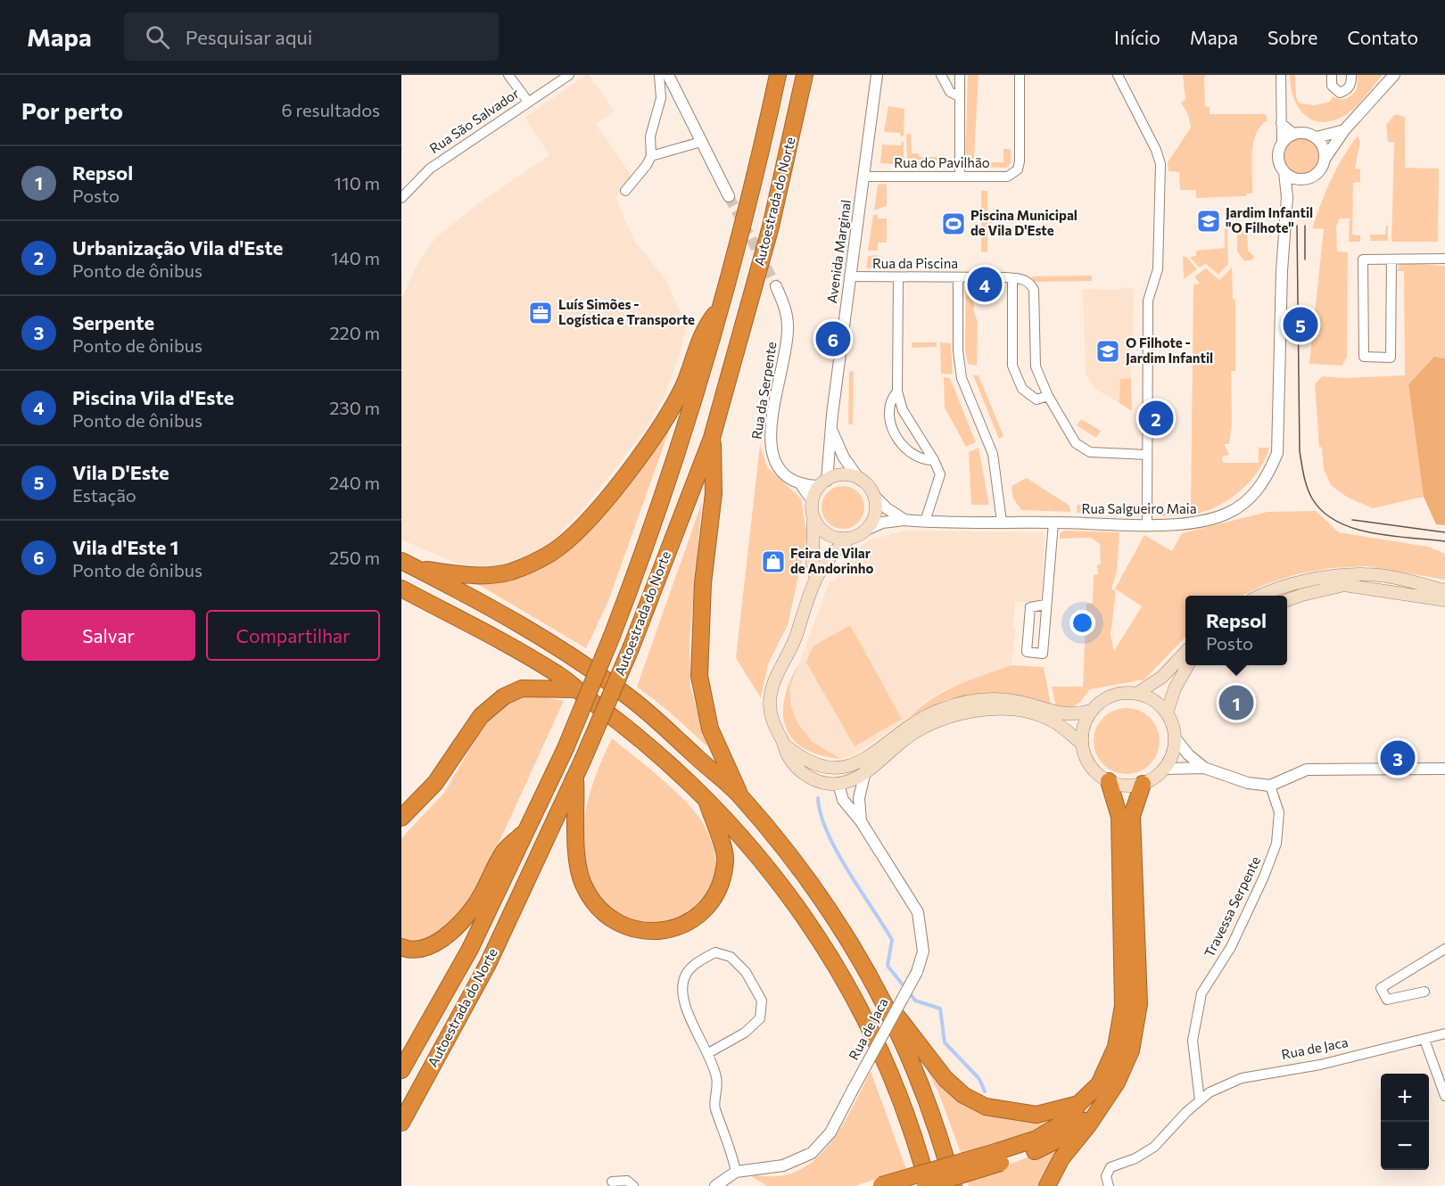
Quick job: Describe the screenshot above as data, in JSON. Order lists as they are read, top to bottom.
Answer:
{
  "streets": {
    "highway": ["Autoestrada do Norte"],
    "main road": ["Rua de Jaca"],
    "street": [
      "Rua São Salvador",
      "Rua do Pavilhão",
      "Avenida Marginal",
      "Rua da Piscina",
      "Rua da Serpente",
      "Rua Salgueiro Maia",
      "Travessa Serpente"
    ]
  },
  "crossings": [
    ["Rua do Pavilhão", "Avenida Marginal"],
    ["Avenida Marginal", "Rua da Piscina"],
    ["Avenida Marginal", "Rua da Serpente"],
    ["Avenida Marginal", "Rua Salgueiro Maia"],
    ["Rua da Serpente", "Rua Salgueiro Maia"],
    ["Travessa Serpente", "Rua de Jaca"]
  ],
  "places": {
    "school or university": ["Jardim Infantil \"O Filhote\"", "O Filhote - Jardim Infantil"],
    "sports": ["Piscina Municipal de Vila D'Este"],
    "office": ["Luís Simões - Logística e Transporte"],
    "shop": ["Feira de Vilar de Andorinho"]
  },
  "page": {
    "header": "Mapa",
    "search": "Pesquisar aqui",
    "nav": [
      "Início",
      "Mapa",
      "Sobre",
      "Contato"
    ],
    "heading": ["Por perto", "6 resultados"],
    "list": [
      {
        "mark": "1",
        "name": "Repsol",
        "note": "Posto",
        "value": "110 m"
      },
      {
        "mark": "2",
        "name": "Urbanização Vila d'Este",
        "note": "Ponto de ônibus",
        "value": "140 m"
      },
      {
        "mark": "3",
        "name": "Serpente",
        "note": "Ponto de ônibus",
        "value": "220 m"
      },
      {
        "mark": "4",
        "name": "Piscina Vila d'Este",
        "note": "Ponto de ônibus",
        "value": "230 m"
      },
      {
        "mark": "5",
        "name": "Vila D'Este",
        "note": "Estação",
        "value": "240 m"
      },
      {
        "mark": "6",
        "name": "Vila d'Este 1",
        "note": "Ponto de ônibus",
        "value": "250 m"
      }
    ],
    "pins": [
      "4",
      "5",
      "6",
      "2",
      "1",
      "3"
    ],
    "buttons": ["Salvar", "Compartilhar"],
    "popup": ["Repsol", "Posto"],
    "map_buttons": ["+", "−"]
  }
}
